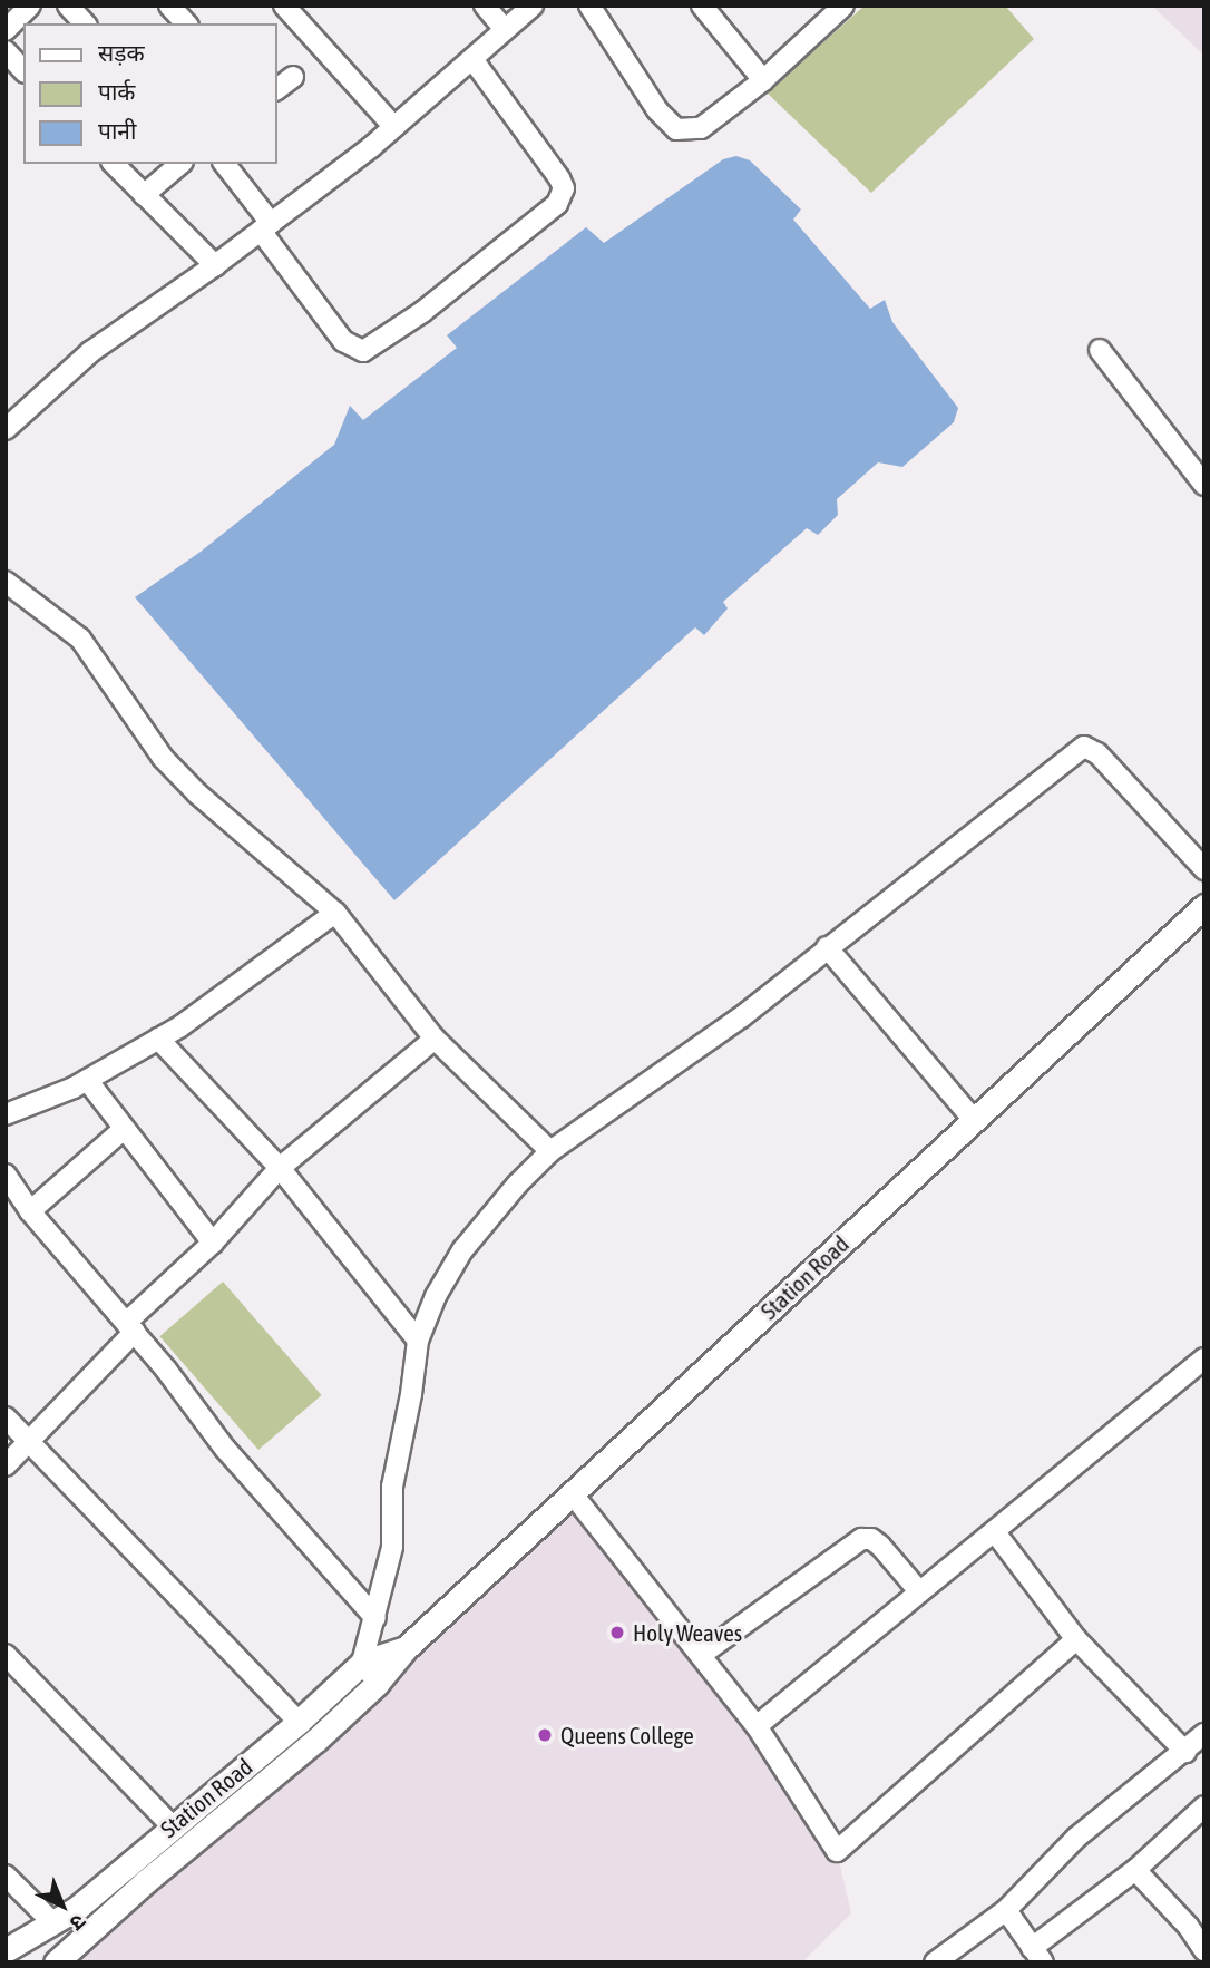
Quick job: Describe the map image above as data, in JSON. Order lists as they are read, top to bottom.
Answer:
{
  "streets": {
    "street": ["Station Road"]
  },
  "places": ["Holy Weaves", "Queens College"],
  "legend": ["सड़क", "पार्क", "पानी"],
  "north": "bottom right"
}
